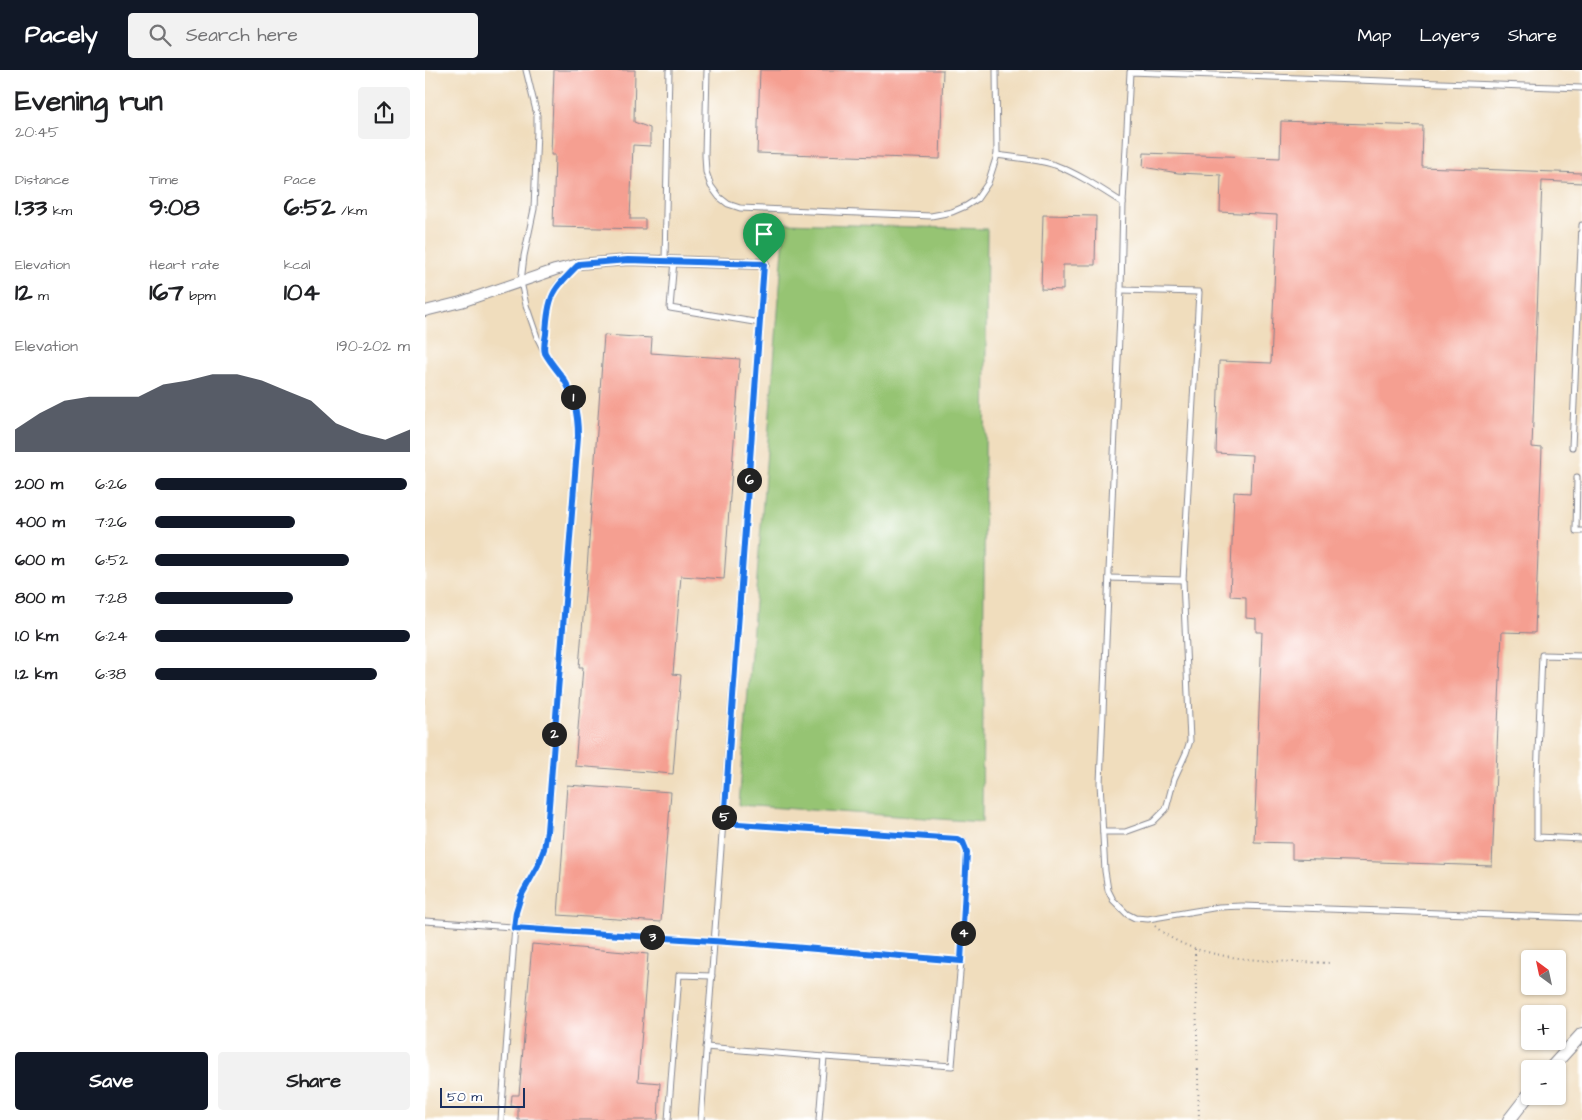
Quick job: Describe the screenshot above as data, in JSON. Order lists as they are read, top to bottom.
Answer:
{
  "scale_bar": "50 m",
  "north": "top left",
  "page": {
    "header": "Pacely",
    "search": "Search here",
    "nav": ["Map", "Layers", "Share"],
    "heading": ["Evening run", "20:45"],
    "stats": [
      ["Distance", "1.33 km"],
      ["Time", "9:08"],
      ["Pace", "6:52 /km"],
      ["Elevation", "12 m"],
      ["Heart rate", "167 bpm"],
      ["kcal", "104"]
    ],
    "chart": ["Elevation", "190–202 m"],
    "pins": [
      "1",
      "6",
      "2",
      "5",
      "4",
      "3"
    ],
    "list": [
      {
        "name": "200 m",
        "note": "6:26"
      },
      {
        "name": "400 m",
        "note": "7:26"
      },
      {
        "name": "600 m",
        "note": "6:52"
      },
      {
        "name": "800 m",
        "note": "7:28"
      },
      {
        "name": "1.0 km",
        "note": "6:24"
      },
      {
        "name": "1.2 km",
        "note": "6:38"
      }
    ],
    "map_buttons": ["+", "−"],
    "buttons": ["Save", "Share"],
    "scale": "50 m"
  }
}
